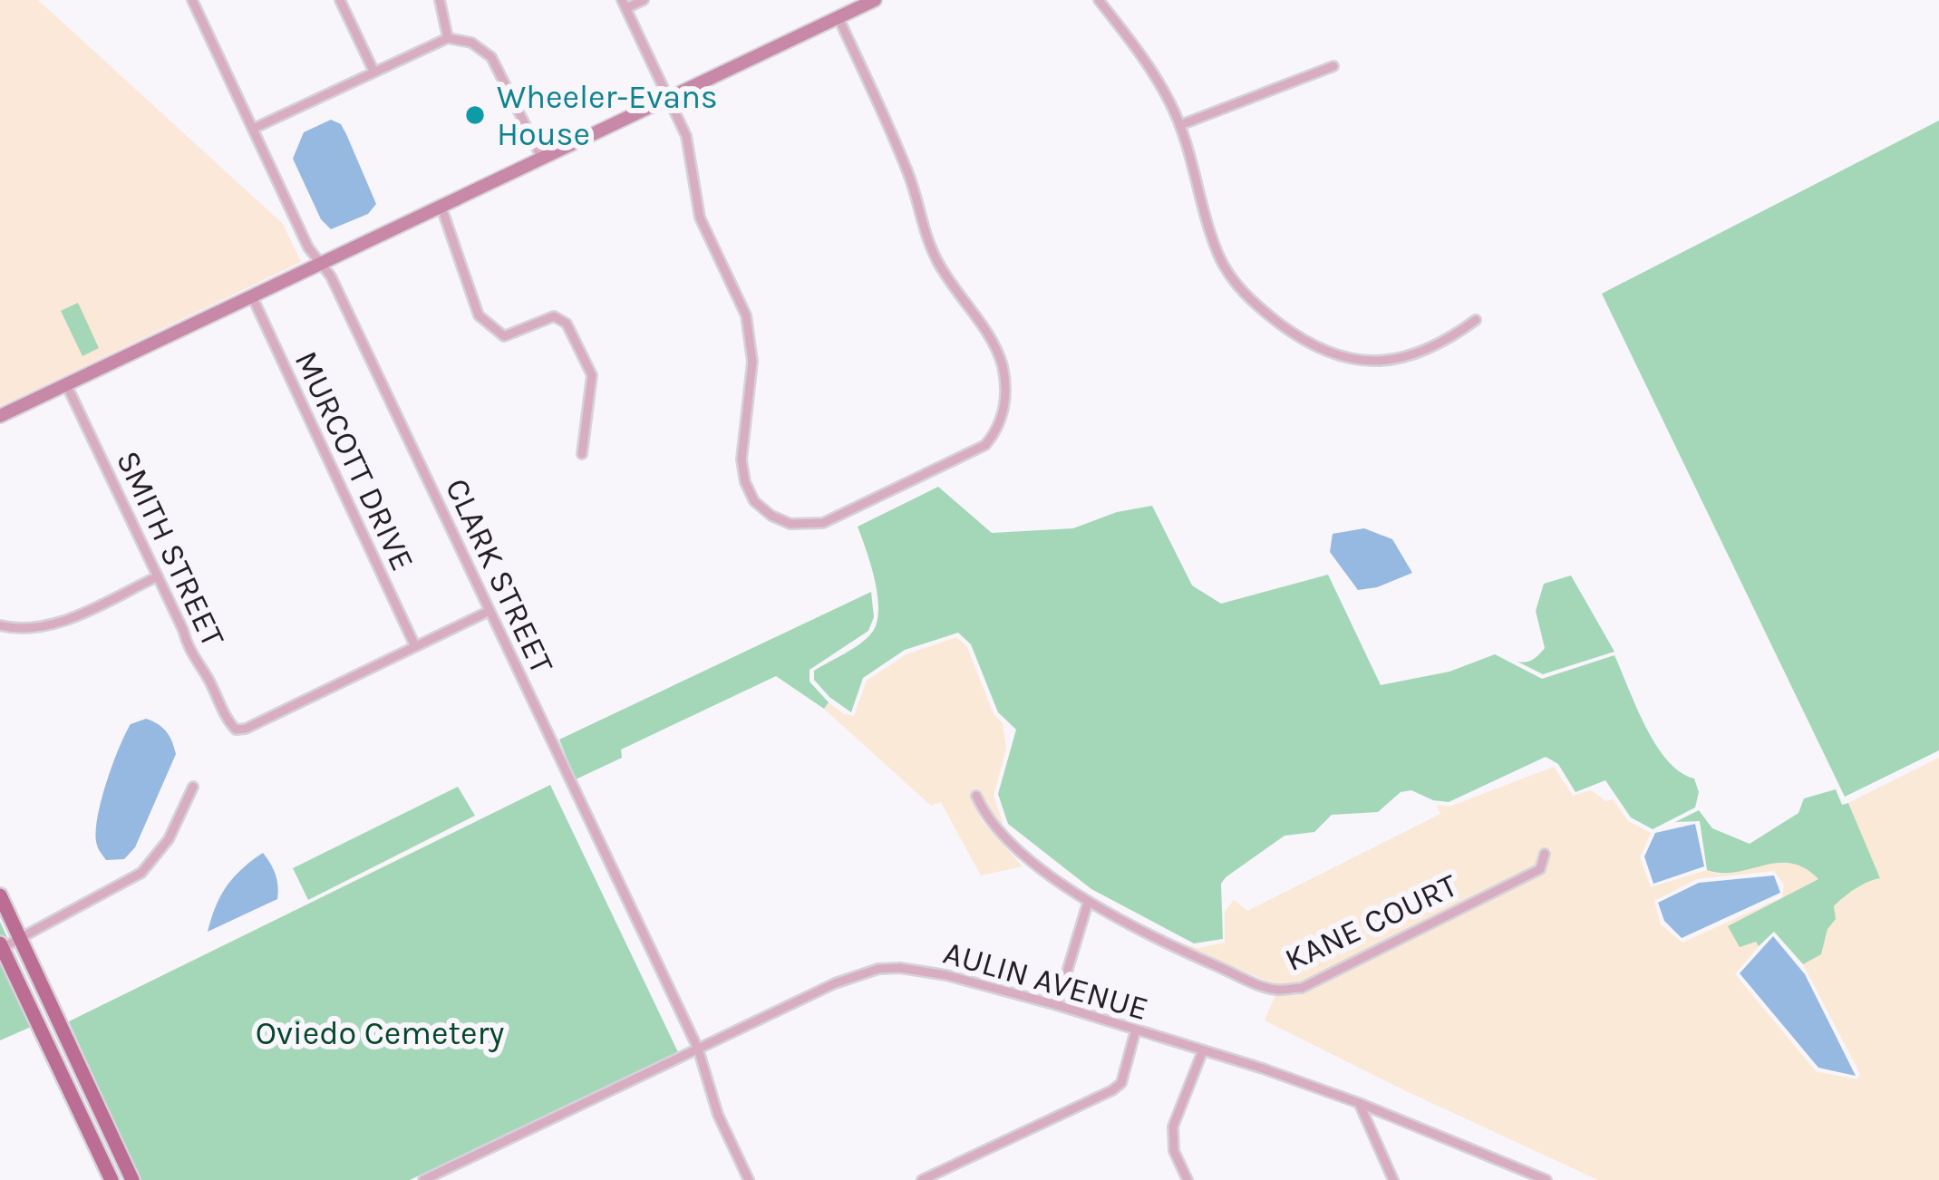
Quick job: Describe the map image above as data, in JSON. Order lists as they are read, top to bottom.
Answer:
{
  "streets": {
    "street": [
      "MURCOTT DRIVE",
      "SMITH STREET",
      "CLARK STREET",
      "KANE COURT",
      "AULIN AVENUE"
    ]
  },
  "crossings": [
    ["MURCOTT DRIVE", "SMITH STREET"],
    ["CLARK STREET", "AULIN AVENUE"]
  ],
  "parks": ["Oviedo Cemetery"],
  "places": ["Wheeler-Evans House"]
}
